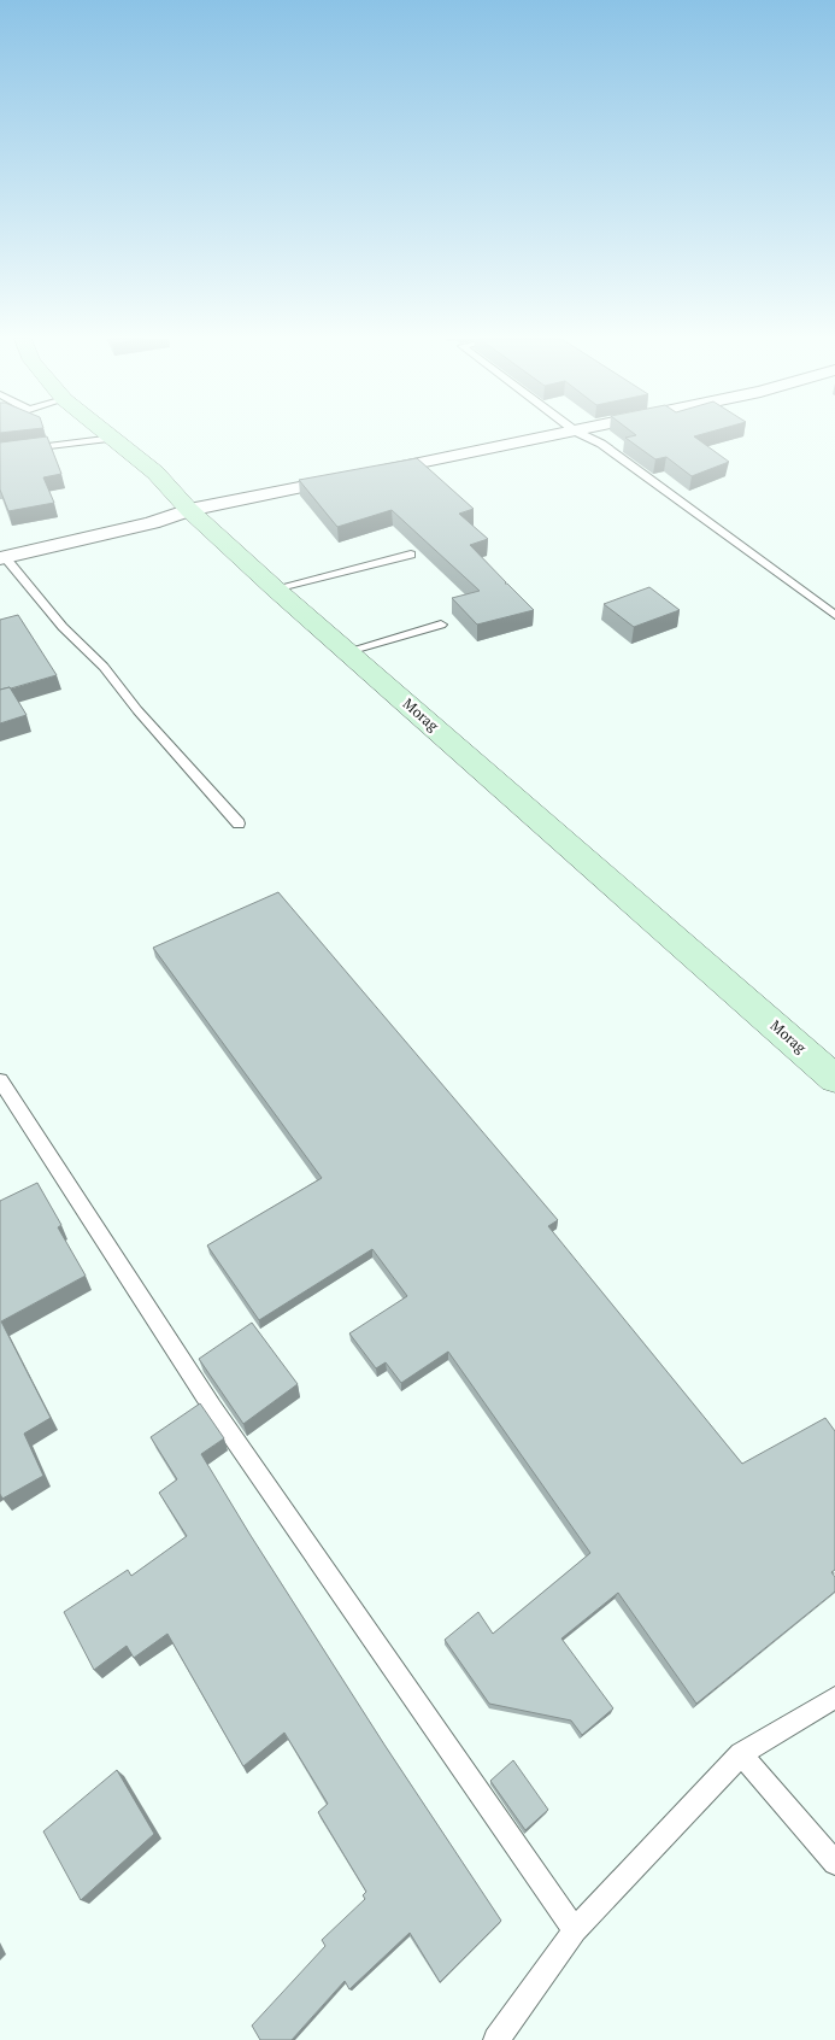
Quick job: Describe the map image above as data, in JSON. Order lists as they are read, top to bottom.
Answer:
{
  "streets": {
    "main road": ["Morag"]
  }
}
